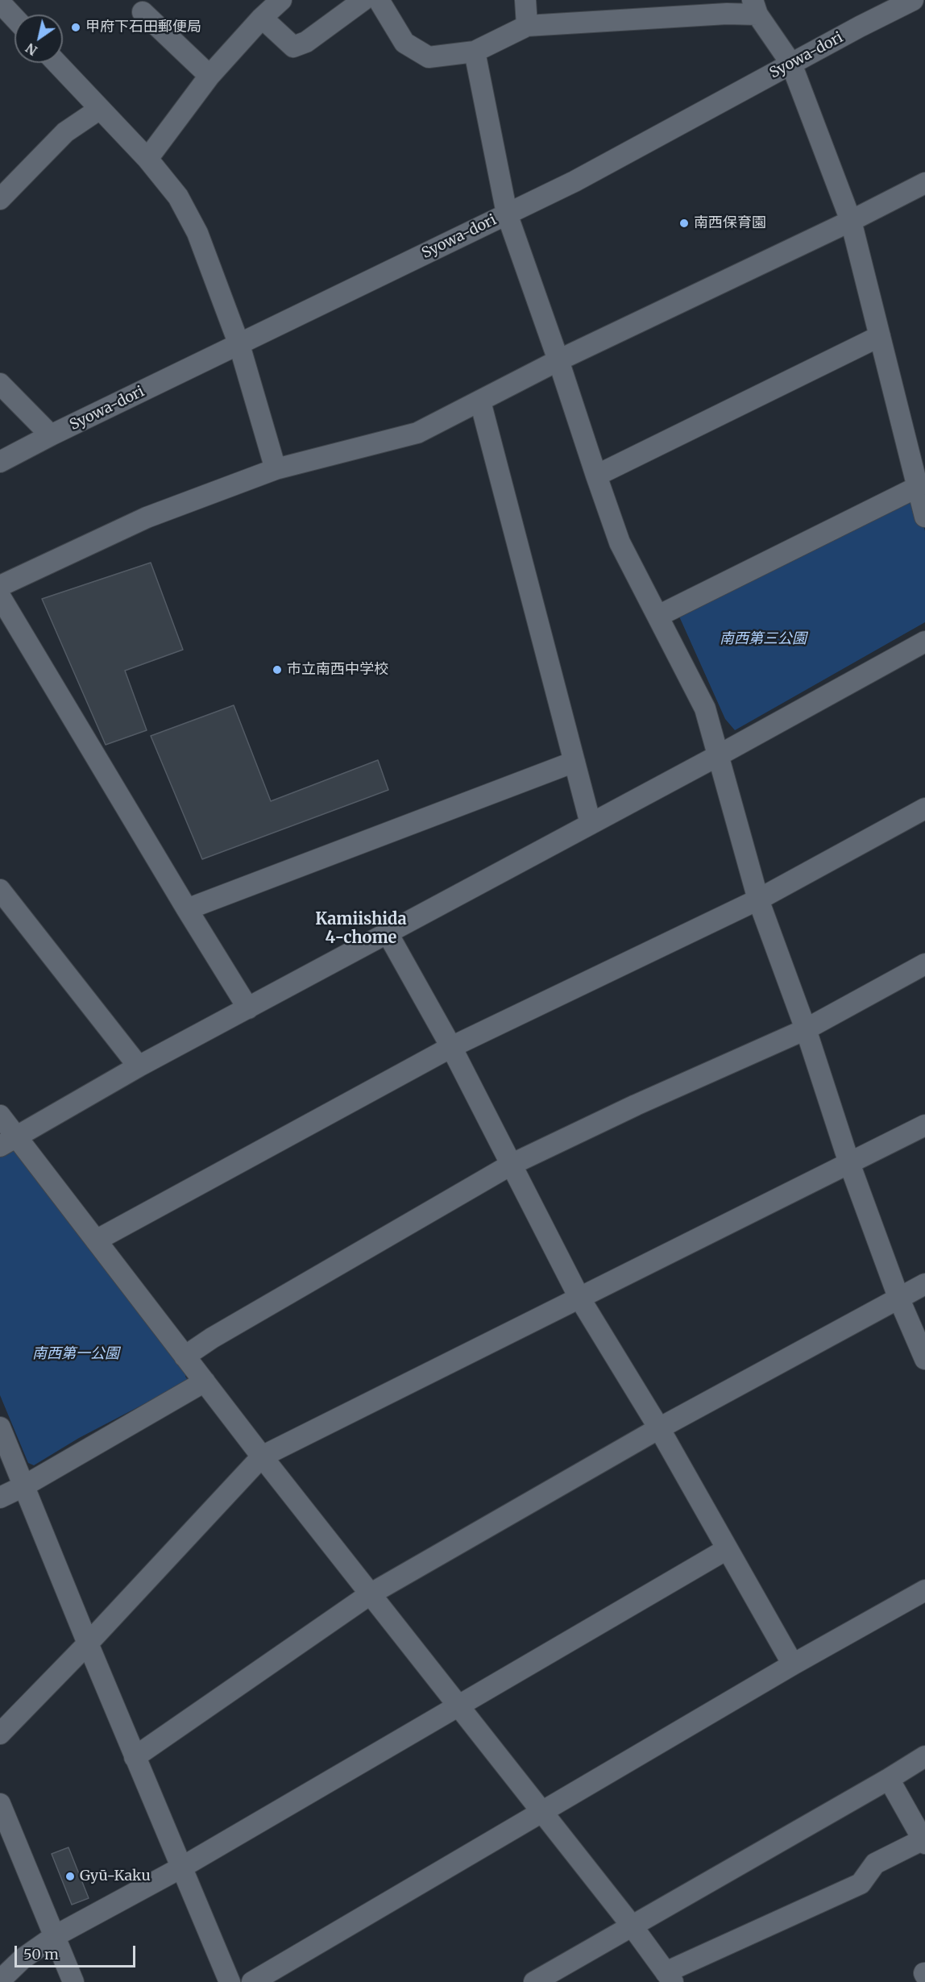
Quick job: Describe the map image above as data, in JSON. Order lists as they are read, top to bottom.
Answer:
{
  "streets": {
    "street": ["Syowa-dori"]
  },
  "districts": ["Kamiishida 4-chome"],
  "parks": ["南西第三公園", "南西第一公園"],
  "places": [
    "甲府下石田郵便局",
    "南西保育園",
    "市立南西中学校",
    "Gyū-Kaku"
  ],
  "scale_bar": "50 m",
  "north": "bottom left"
}
